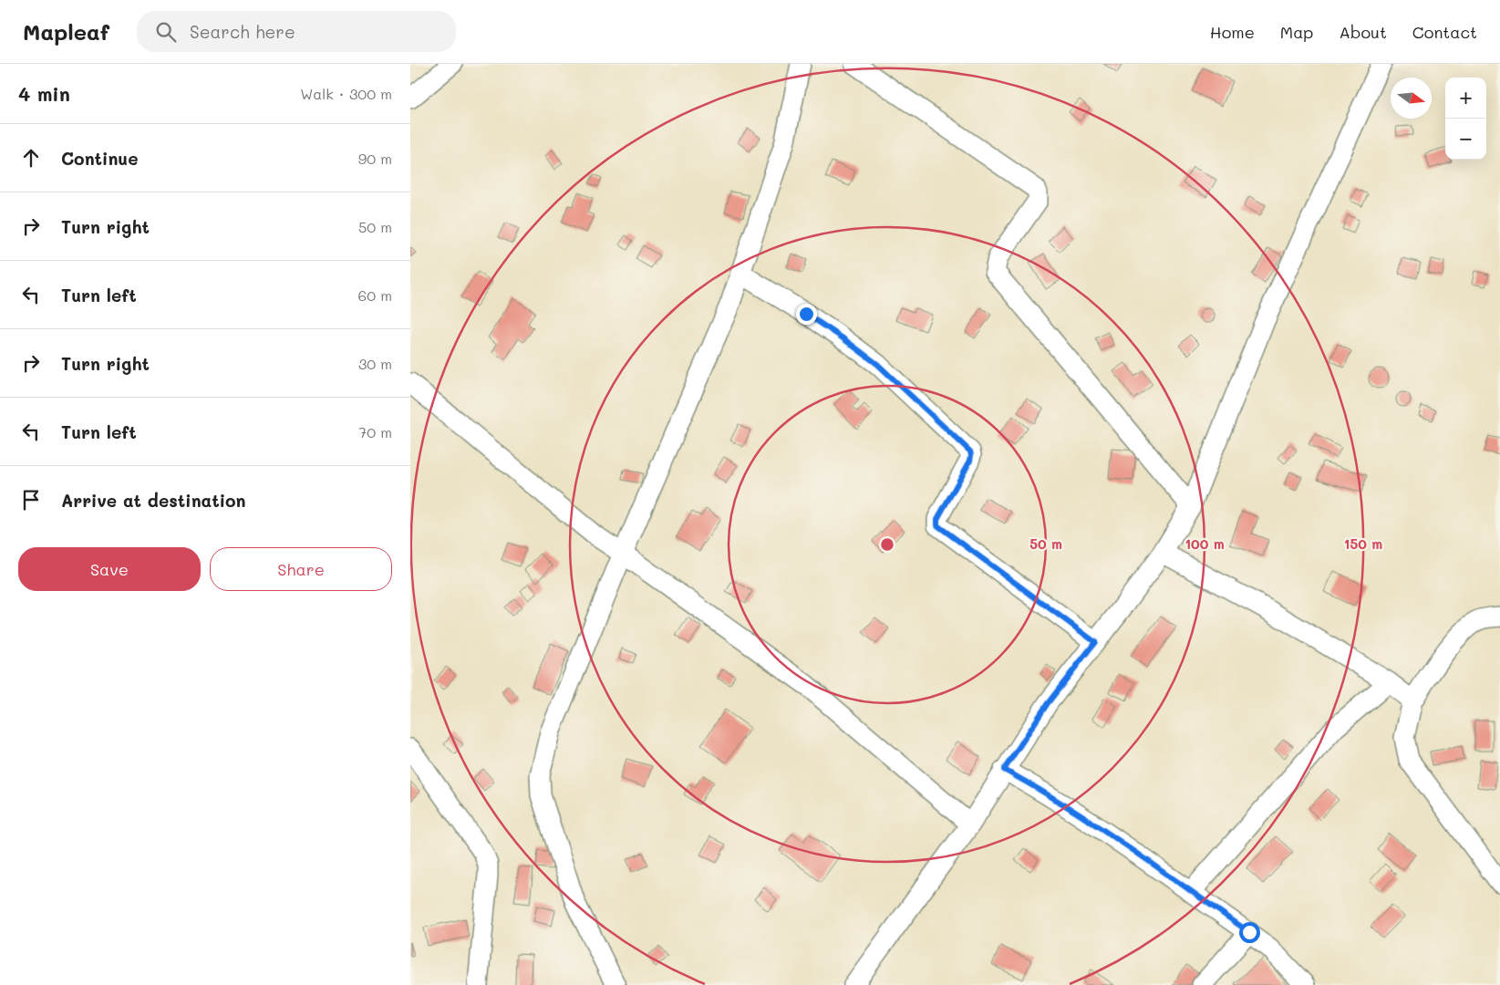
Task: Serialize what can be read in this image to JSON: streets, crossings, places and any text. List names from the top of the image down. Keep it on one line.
{"north":"right","page":{"header":"Mapleaf","search":"Search here","nav":["Home","Map","About","Contact"],"heading":["4 min","Walk · 300 m"],"map_buttons":["+","−"],"list":[["Continue","90 m"],["Turn right","50 m"],["Turn left","60 m"],["Turn right","30 m"],["Turn left","70 m"],"Arrive at destination"],"buttons":["Save","Share"]},"rings":["50 m","100 m","150 m"]}
